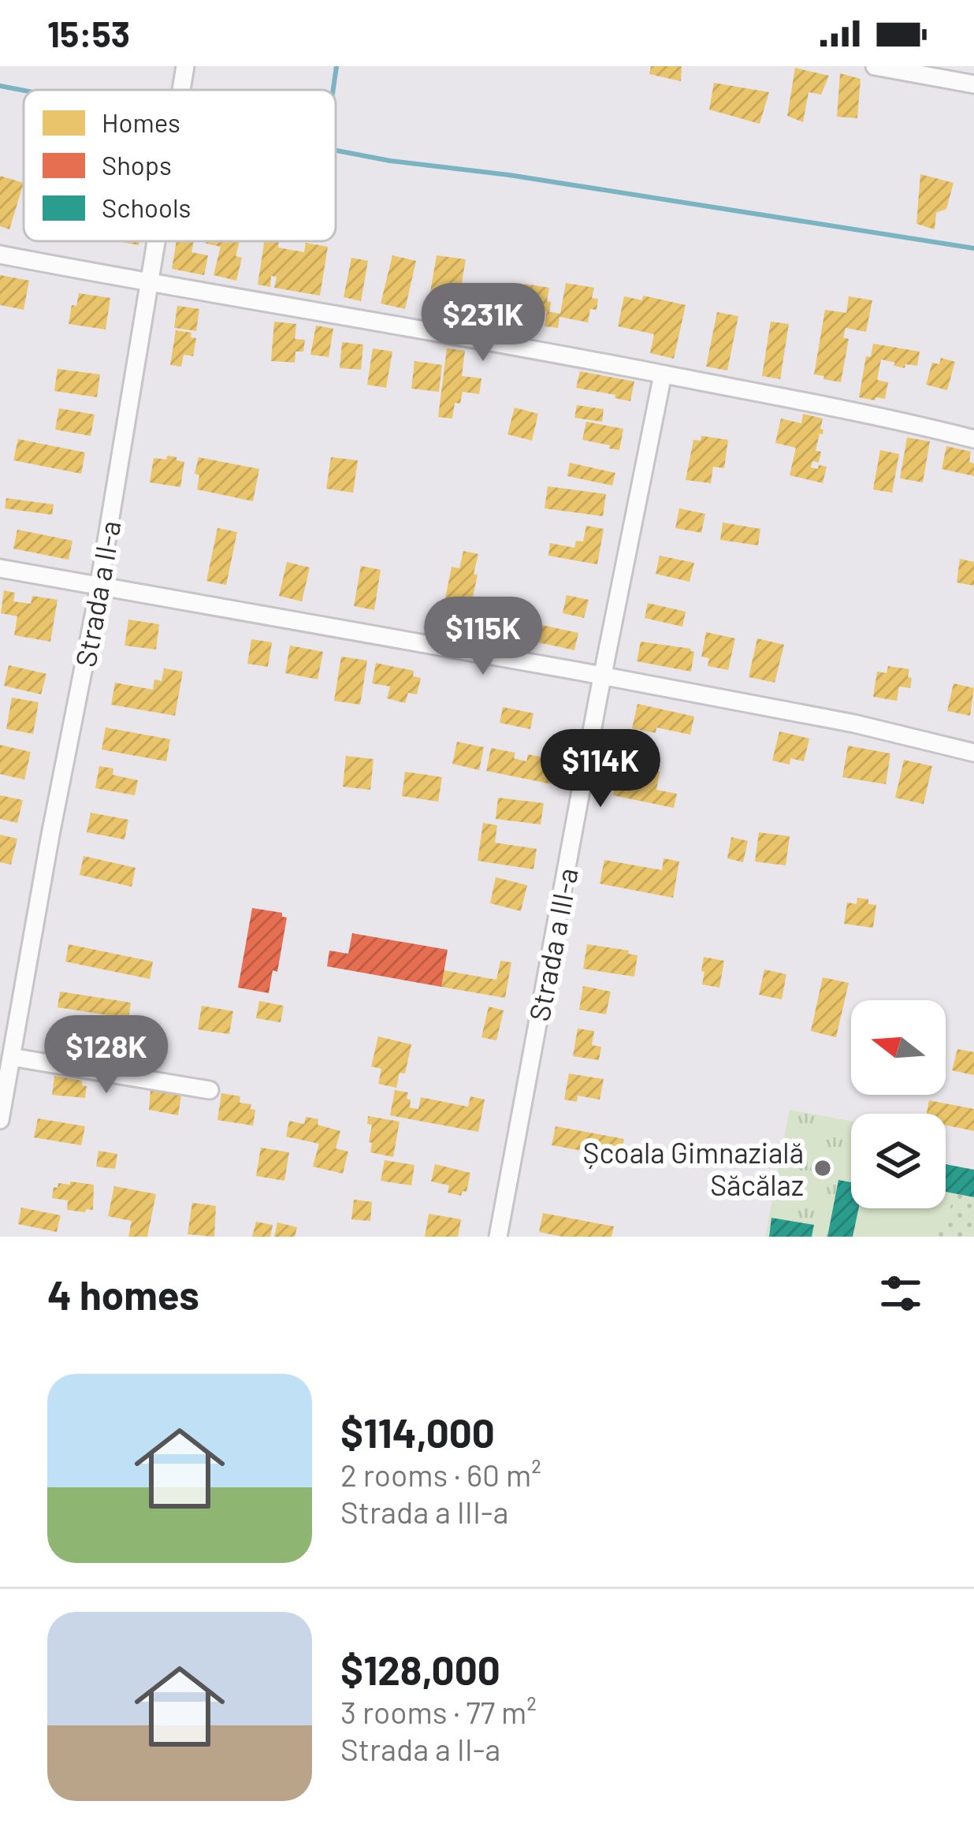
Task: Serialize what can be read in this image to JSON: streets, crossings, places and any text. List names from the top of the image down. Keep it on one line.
{"streets":{"street":["Strada a II-a","Strada a III-a"]},"places":["Școala Gimnazială Săcălaz"],"legend":["Homes","Shops","Schools"],"north":"left","page":{"status":"15:53","price":["$231K","$115K","$114K","$128K"],"heading":"4 homes","list":[{"name":"$114,000","note":"2 rooms · 60 m² · Strada a III-a"},{"name":"$128,000","note":"3 rooms · 77 m² · Strada a II-a"}]}}
